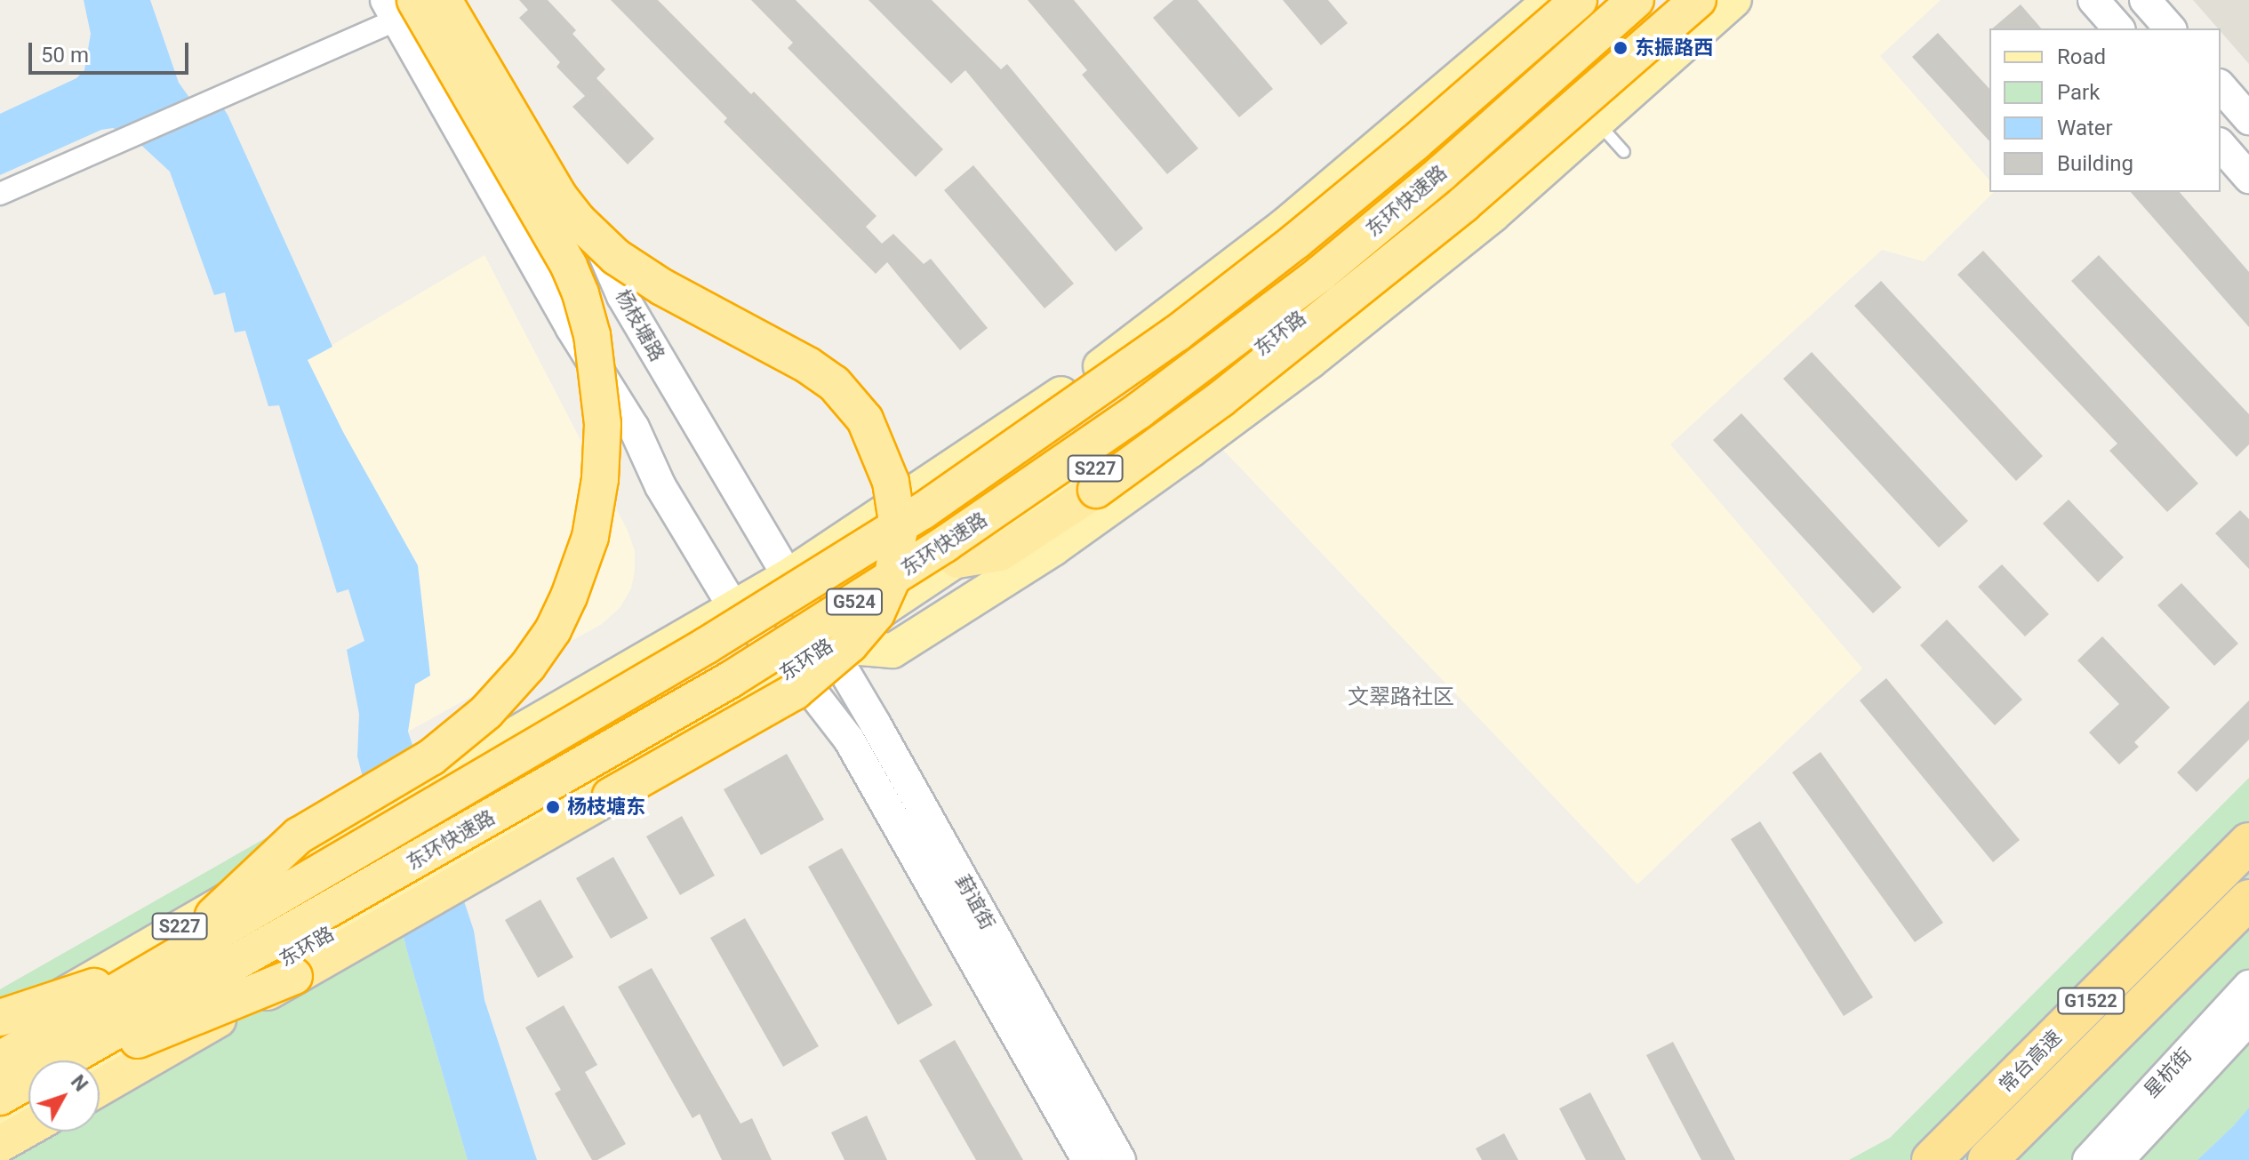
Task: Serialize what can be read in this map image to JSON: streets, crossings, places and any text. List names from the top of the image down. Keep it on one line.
{"streets":{"highway":["东环快速路","G524","G1522","常台高速"],"main road":["杨枝塘路","东环路","S227","葑谊街","星杭街"]},"crossings":[["杨枝塘路","东环路"],["杨枝塘路","S227"],["杨枝塘路","葑谊街"],["东环路","葑谊街"]],"districts":["文翠路社区"],"places":["东振路西","杨枝塘东"],"legend":["Road","Park","Water","Building"],"scale_bar":"50 m","north":"top right"}
